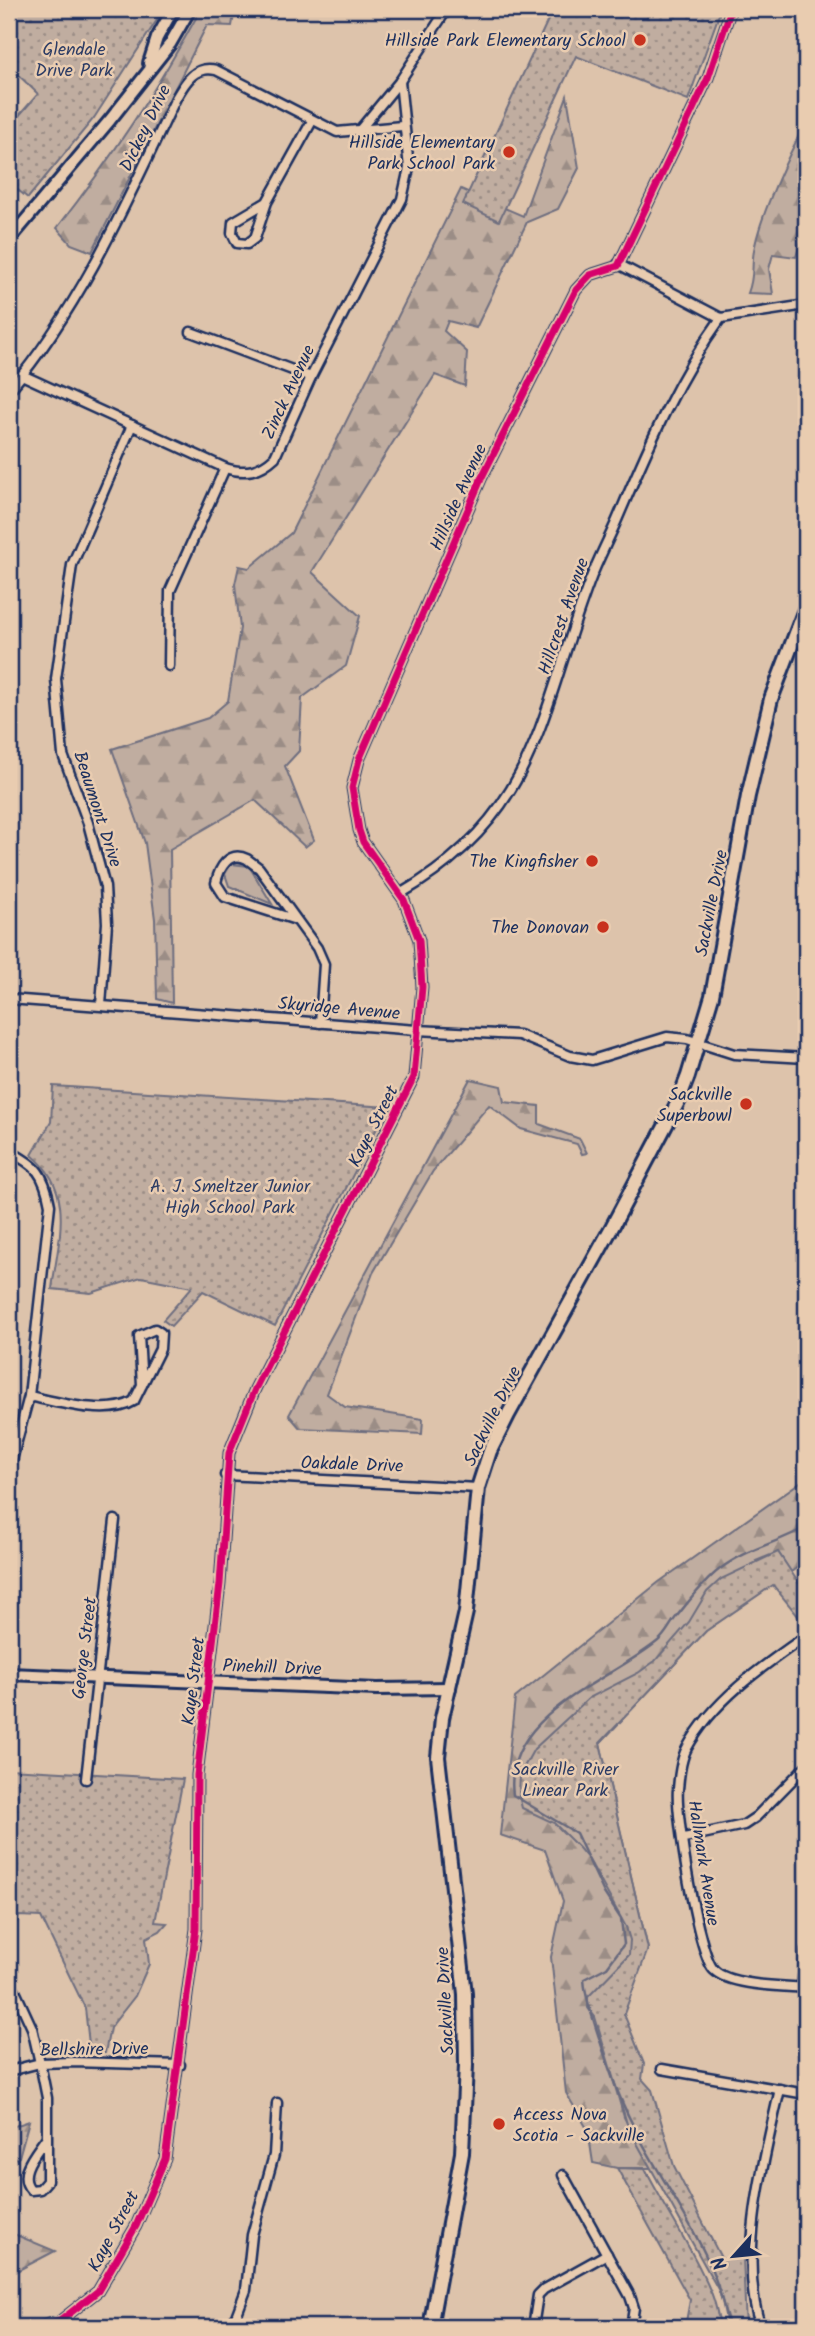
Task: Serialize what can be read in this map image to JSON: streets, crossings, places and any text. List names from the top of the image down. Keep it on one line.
{"streets":{"main road":["Sackville Drive"],"street":["Dickey Drive","Zinck Avenue","Hillside Avenue","Hillcrest Avenue","Beaumont Drive","Skyridge Avenue","Kaye Street","Oakdale Drive","George Street","Pinehill Drive","Hallmark Avenue","Bellshire Drive"]},"crossings":[["Dickey Drive","Zinck Avenue"],["Zinck Avenue","Beaumont Drive"],["Hillside Avenue","Hillcrest Avenue"],["Hillside Avenue","Skyridge Avenue"],["Hillside Avenue","Kaye Street"],["Beaumont Drive","Skyridge Avenue"],["Sackville Drive","Skyridge Avenue"],["Sackville Drive","Oakdale Drive"],["Sackville Drive","Pinehill Drive"],["Skyridge Avenue","Kaye Street"],["Kaye Street","Oakdale Drive"],["Kaye Street","Pinehill Drive"],["Kaye Street","Bellshire Drive"],["George Street","Pinehill Drive"]],"parks":["Glendale Drive Park","A. J. Smeltzer Junior High School Park","Sackville River Linear Park"],"places":["Hillside Park Elementary School","Hillside Elementary Park School Park","The Kingfisher","The Donovan","Sackville Superbowl","Access Nova Scotia - Sackville"],"north":"bottom left"}
